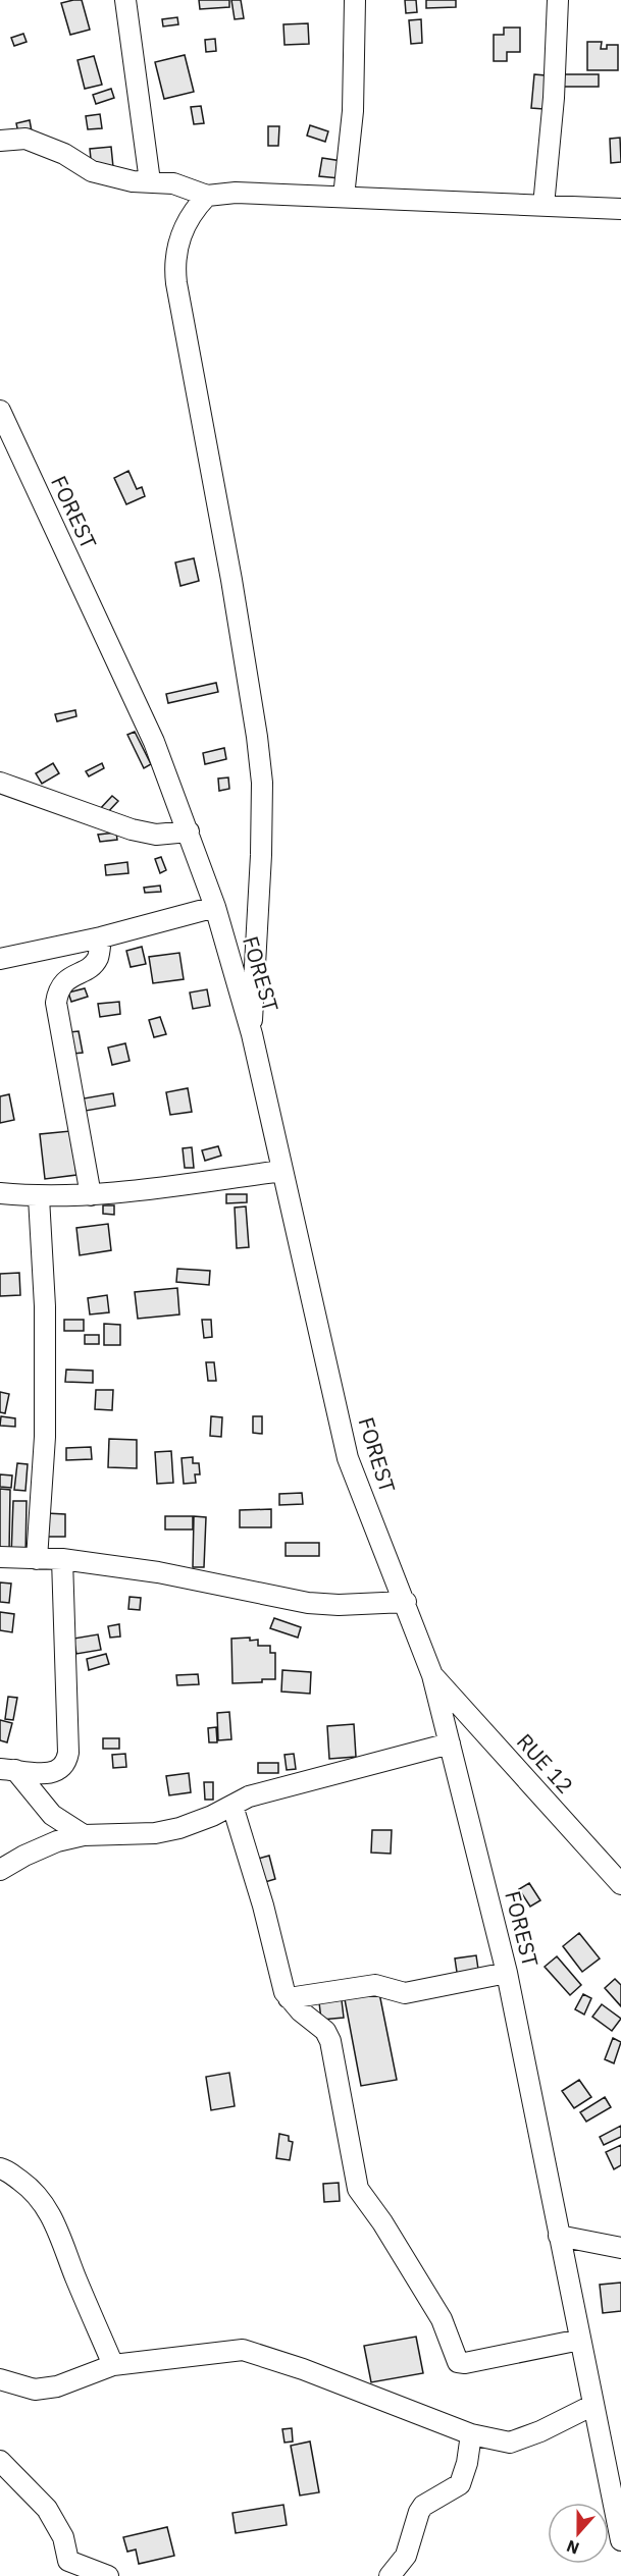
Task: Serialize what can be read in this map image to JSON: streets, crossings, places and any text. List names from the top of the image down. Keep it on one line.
{"streets":{"street":["FOREST","RUE 12"]},"crossings":[["FOREST","RUE 12"]],"north":"bottom"}
